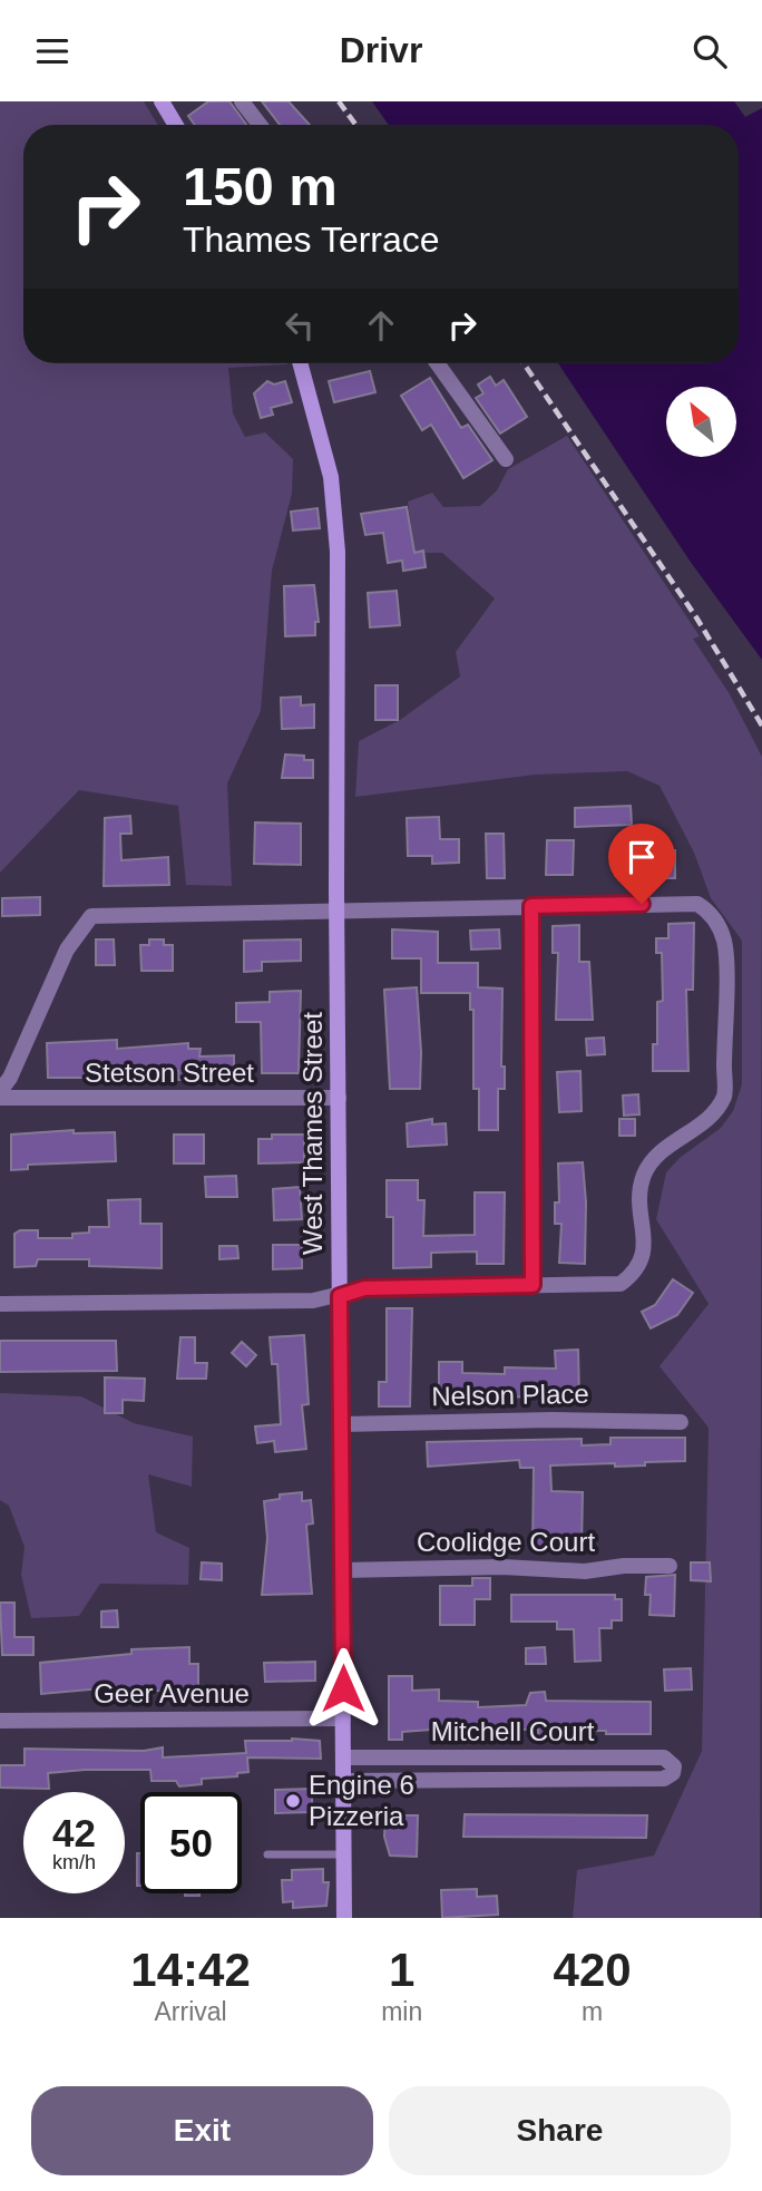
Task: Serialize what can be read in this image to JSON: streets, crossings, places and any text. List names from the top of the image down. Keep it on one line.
{"streets":{"main road":["West Thames Street"],"street":["Stetson Street","Nelson Place","Coolidge Court","Geer Avenue","Mitchell Court"]},"crossings":[["Stetson Street","West Thames Street"],["West Thames Street","Nelson Place"],["West Thames Street","Coolidge Court"],["West Thames Street","Geer Avenue"],["West Thames Street","Mitchell Court"]],"places":["Engine 6 Pizzeria"],"north":"top left","page":{"header":"Drivr","turn":["150 m","Thames Terrace"],"speed":"42 km/h","limit":"50","eta":["14:42","Arrival","1","min","420","m"],"buttons":["Exit","Share"]}}
